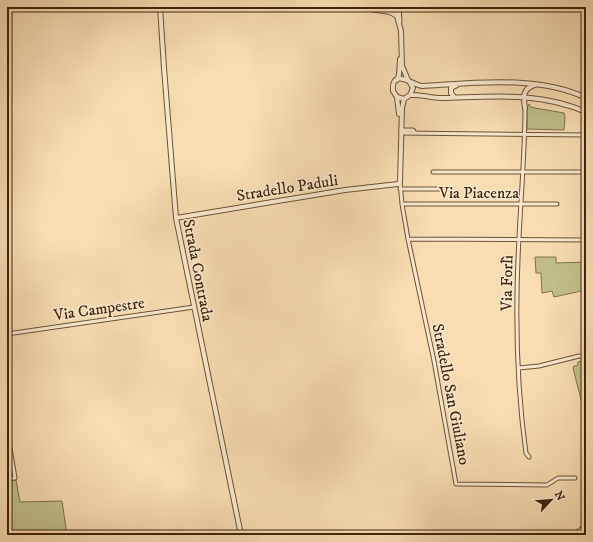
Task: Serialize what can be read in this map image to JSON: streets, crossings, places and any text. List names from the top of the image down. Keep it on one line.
{"streets":{"street":["Stradello Paduli","Via Piacenza","Strada Contrada","Via Forlì","Via Campestre","Stradello San Giuliano"]},"crossings":[["Stradello Paduli","Strada Contrada"],["Stradello Paduli","Stradello San Giuliano"],["Via Piacenza","Via Forlì"],["Via Piacenza","Stradello San Giuliano"],["Strada Contrada","Via Campestre"]],"north":"top right"}
